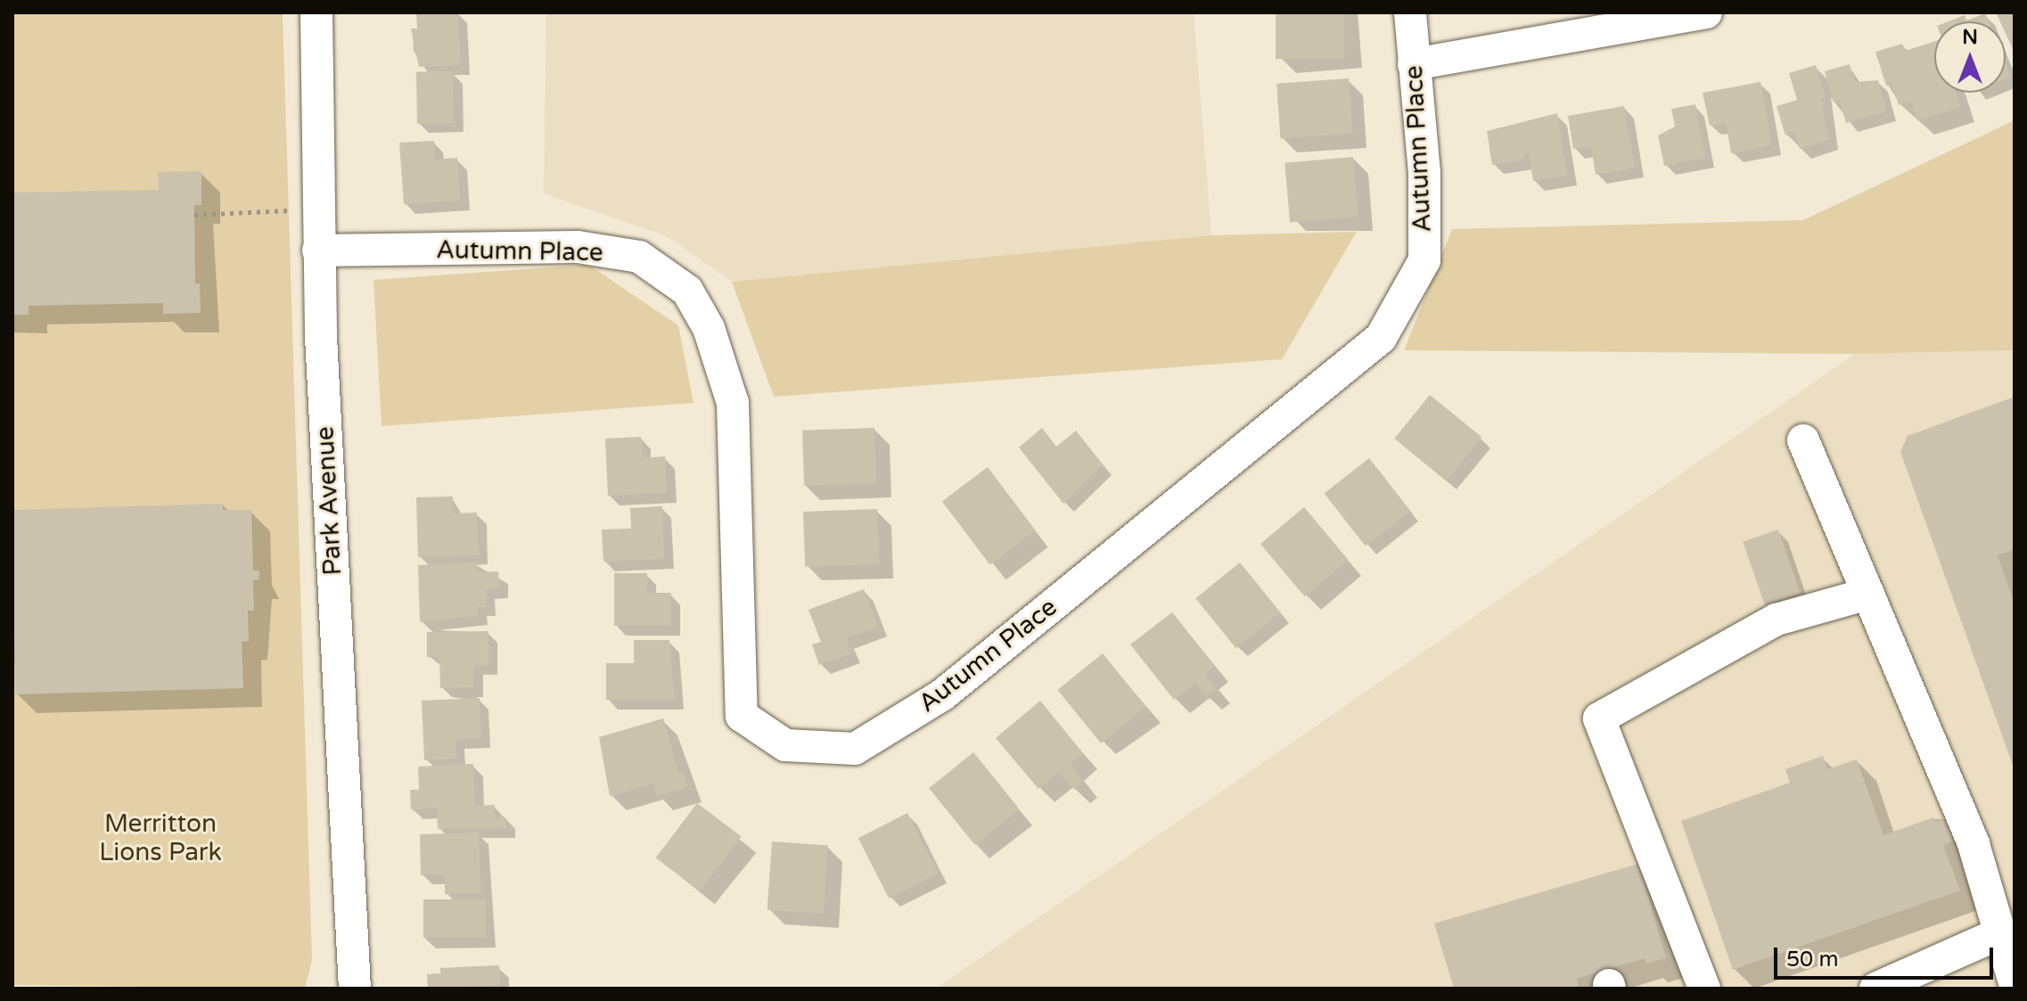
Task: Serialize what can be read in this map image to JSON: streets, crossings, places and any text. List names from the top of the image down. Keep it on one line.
{"streets":{"street":["Autumn Place","Park Avenue"]},"crossings":[["Autumn Place","Park Avenue"]],"parks":["Merritton Lions Park"],"scale_bar":"50 m","north":"top"}
